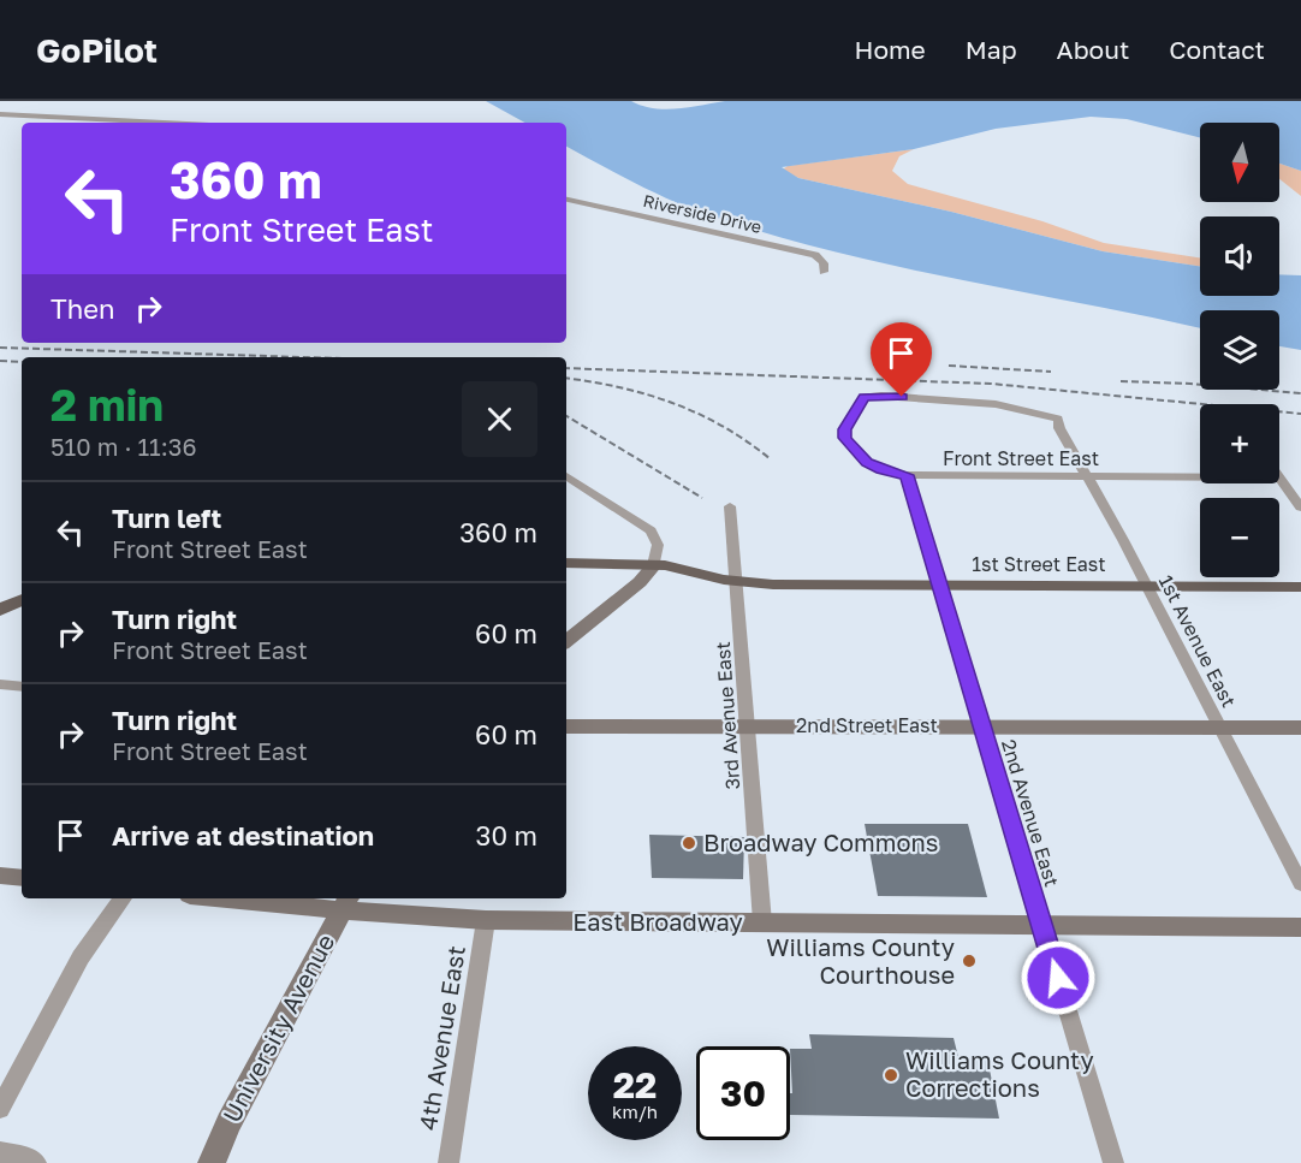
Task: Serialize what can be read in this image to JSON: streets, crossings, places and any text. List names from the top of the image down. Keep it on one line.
{"streets":{"main road":["1st Street East"],"street":["Riverside Drive","Front Street East","1st Avenue East","3rd Avenue East","2nd Street East","2nd Avenue East","East Broadway","University Avenue","4th Avenue East"]},"crossings":[["Front Street East","1st Avenue East"],["Front Street East","2nd Avenue East"],["1st Street East","1st Avenue East"],["1st Street East","3rd Avenue East"],["1st Street East","2nd Avenue East"],["1st Avenue East","2nd Street East"],["3rd Avenue East","2nd Street East"],["3rd Avenue East","East Broadway"],["2nd Street East","2nd Avenue East"],["2nd Avenue East","East Broadway"],["East Broadway","University Avenue"],["East Broadway","4th Avenue East"]],"places":["Broadway Commons","Williams County Courthouse","Williams County Corrections"],"north":"bottom","page":{"header":"GoPilot","nav":["Home","Map","About","Contact"],"map_buttons":["+","−"],"turn":["360 m","Front Street East"],"then":"Then","heading":["2 min","510 m · 11:36"],"list":[{"name":"Turn left","note":"Front Street East","value":"360 m"},{"name":"Turn right","note":"Front Street East","value":"60 m"},{"name":"Turn right","note":"Front Street East","value":"60 m"},{"name":"Arrive at destination","value":"30 m"}],"speed":"22 km/h","limit":"30"}}
